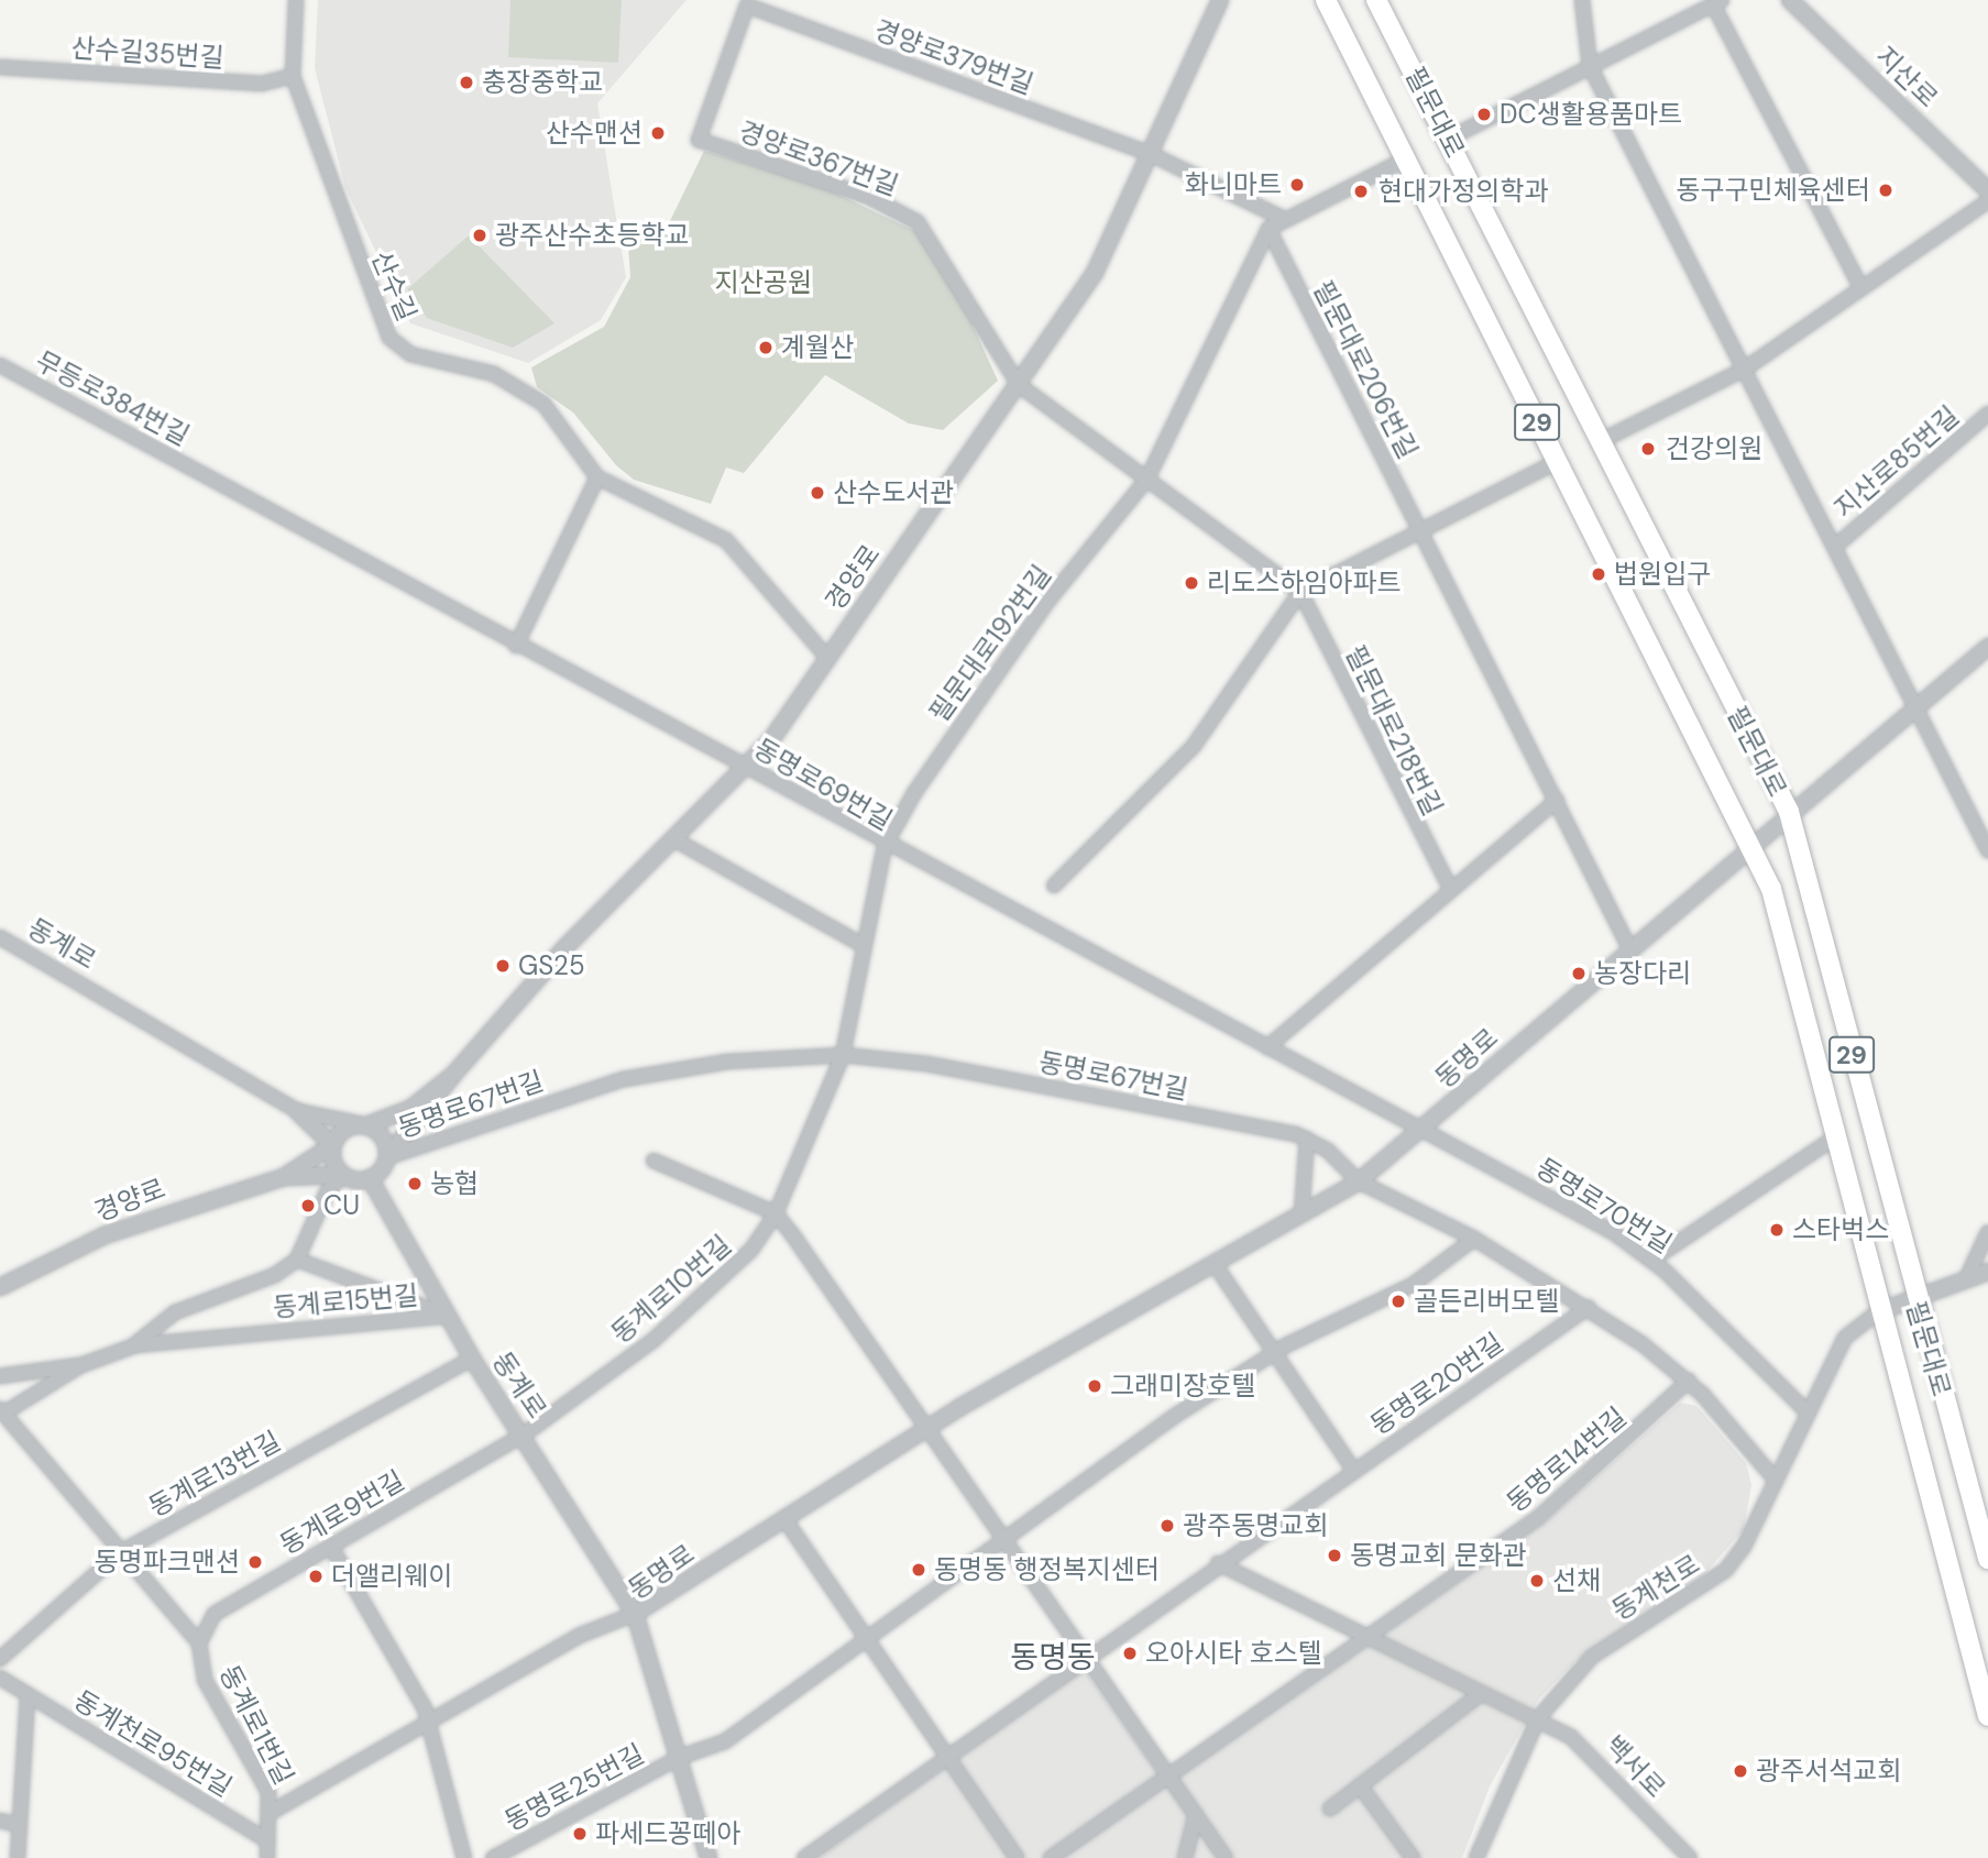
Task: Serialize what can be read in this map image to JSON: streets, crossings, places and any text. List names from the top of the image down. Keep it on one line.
{"streets":{"main road":["필문대로","29"],"street":["산수길35번길","경양로379번길","지산로","경양로367번길","산수길","필문대로206번길","무등로384번길","지산로85번길","경양로","필문대로192번길","필문대로218번길","동명로69번길","동계로","동명로","동명로67번길","동명로70번길","동계로10번길","동계로15번길","동명로20번길","동명로14번길","동계로13번길","동계로9번길","동계천로","동계로1번길","동계천로95번길","백서로","동명로25번길"]},"crossings":[["산수길35번길","산수길"],["경양로379번길","경양로367번길"],["경양로379번길","경양로"],["필문대로","필문대로192번길"],["필문대로","동명로"],["필문대로","동계천로"],["경양로367번길","경양로"],["필문대로206번길","필문대로192번길"],["무등로384번길","동명로69번길"],["지산로85번길","동명로"],["경양로","동명로69번길"],["경양로","동계로"],["경양로","동명로67번길"],["필문대로192번길","동명로69번길"],["동명로69번길","동명로"],["동명로69번길","동명로70번길"],["동계로","동명로"],["동계로","동명로67번길"],["동계로","동계로10번길"],["동계로","동계로15번길"],["동계로","동계로13번길"],["동계로","동계로9번길"],["동계로","동계로1번길"],["동명로","동명로67번길"],["동명로","동명로70번길"],["동명로","동명로20번길"],["동명로","동계로1번길"],["동명로","동명로25번길"],["동명로67번길","동계로10번길"],["동명로67번길","동명로25번길"],["동명로70번길","동계천로"],["동계로10번길","동계로9번길"],["동계로15번길","동계로1번길"],["동명로20번길","동명로25번길"],["동계로13번길","동계로1번길"],["동계로9번길","동계로1번길"],["동계천로","백서로"],["동계로1번길","동계천로95번길"]],"districts":["동명동"],"parks":["지산공원"],"places":["충장중학교","DC생활용품마트","산수맨션","화니마트","동구구민체육센터","현대가정의학과","광주산수초등학교","계월산","건강의원","산수도서관","법원입구","리도스하임아파트","GS25","농장다리","농협","CU","스타벅스","골든리버모텔","그래미장호텔","광주동명교회","동명교회 문화관","동명파크맨션","동명동 행정복지센터","더앨리웨이","선채","오아시타 호스텔","광주서석교회","파세드꽁떼아"]}
